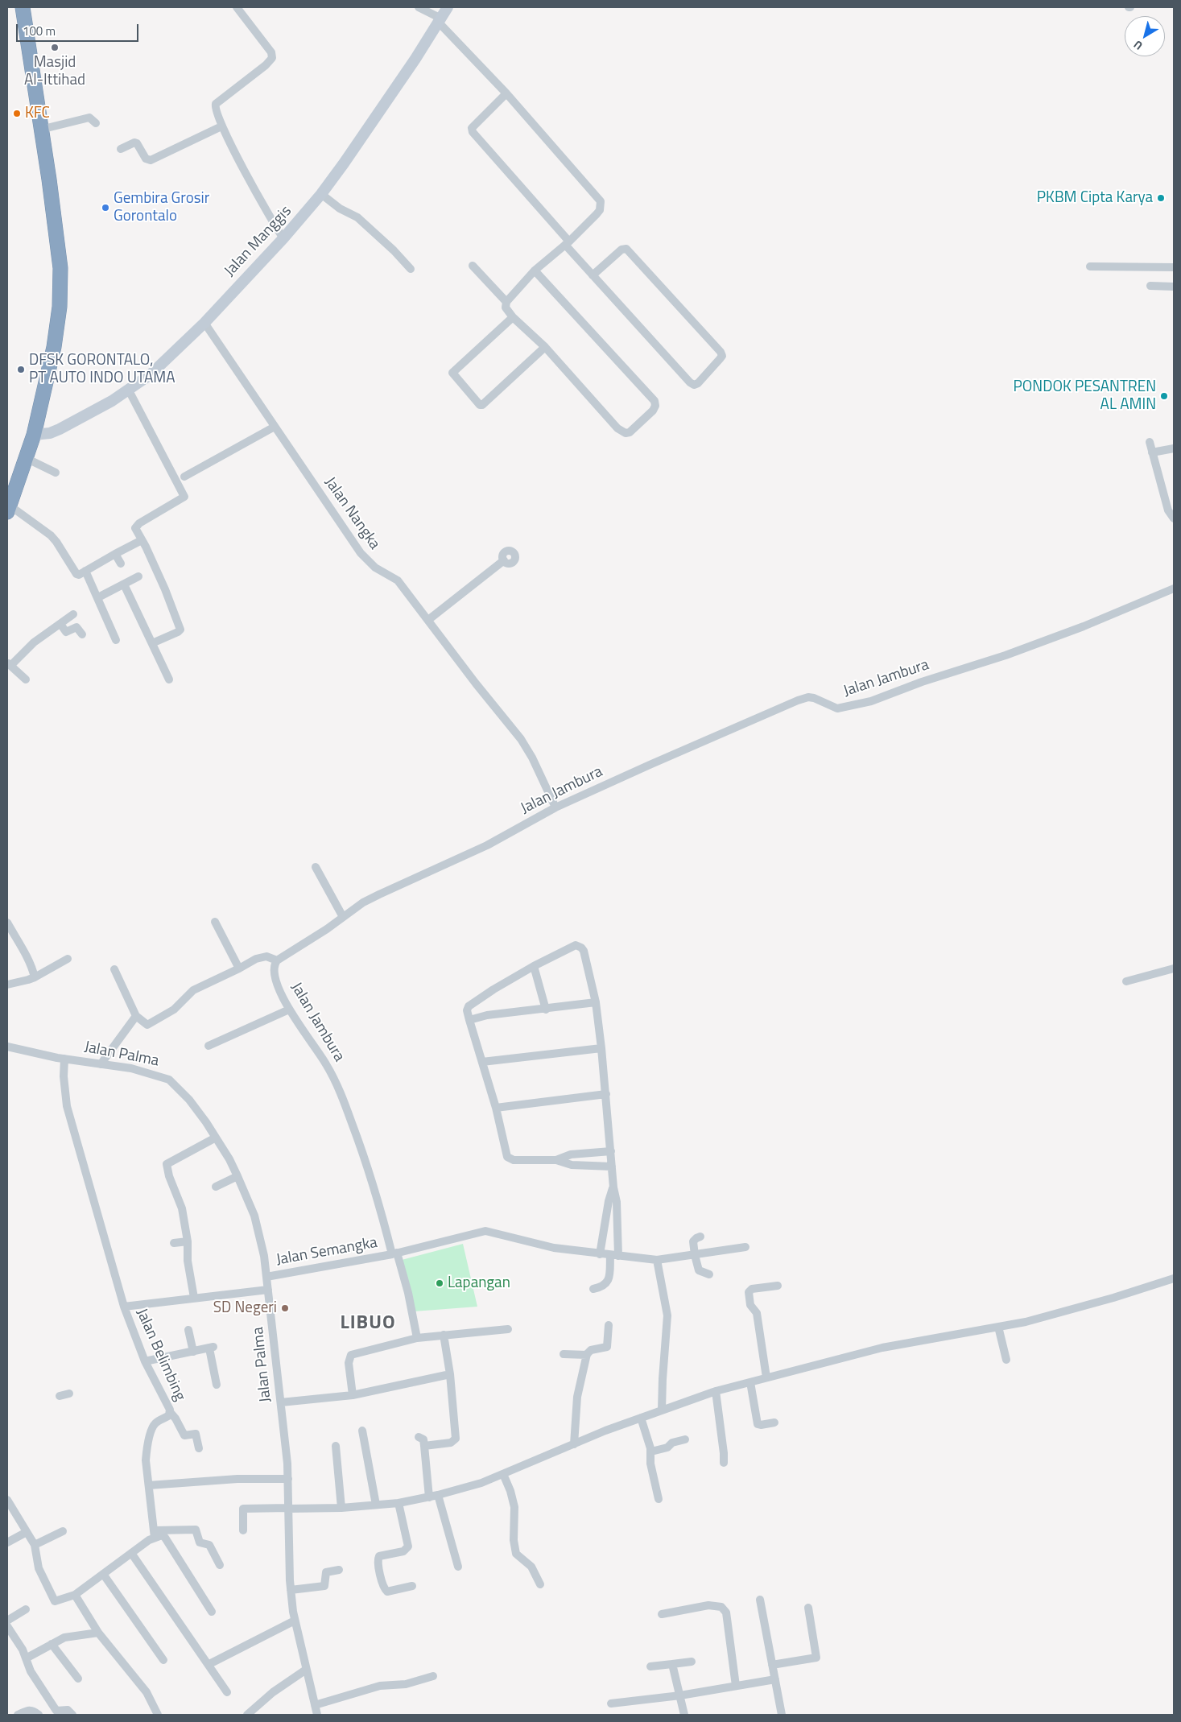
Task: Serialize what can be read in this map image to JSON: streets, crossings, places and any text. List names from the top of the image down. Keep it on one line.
{"streets":{"street":["Jalan Manggis","Jalan Nangka","Jalan Jambura","Jalan Palma","Jalan Semangka","Jalan Belimbing"]},"crossings":[["Jalan Manggis","Jalan Nangka"],["Jalan Nangka","Jalan Jambura"],["Jalan Jambura","Jalan Semangka"],["Jalan Palma","Jalan Semangka"],["Jalan Palma","Jalan Belimbing"]],"districts":["LIBUO"],"places":["Masjid Al-Ittihad","KFC","PKBM Cipta Karya","Gembira Grosir Gorontalo","DFSK GORONTALO, PT AUTO INDO UTAMA","PONDOK PESANTREN AL AMIN","Lapangan","SD Negeri"],"scale_bar":"100 m","north":"bottom left"}
